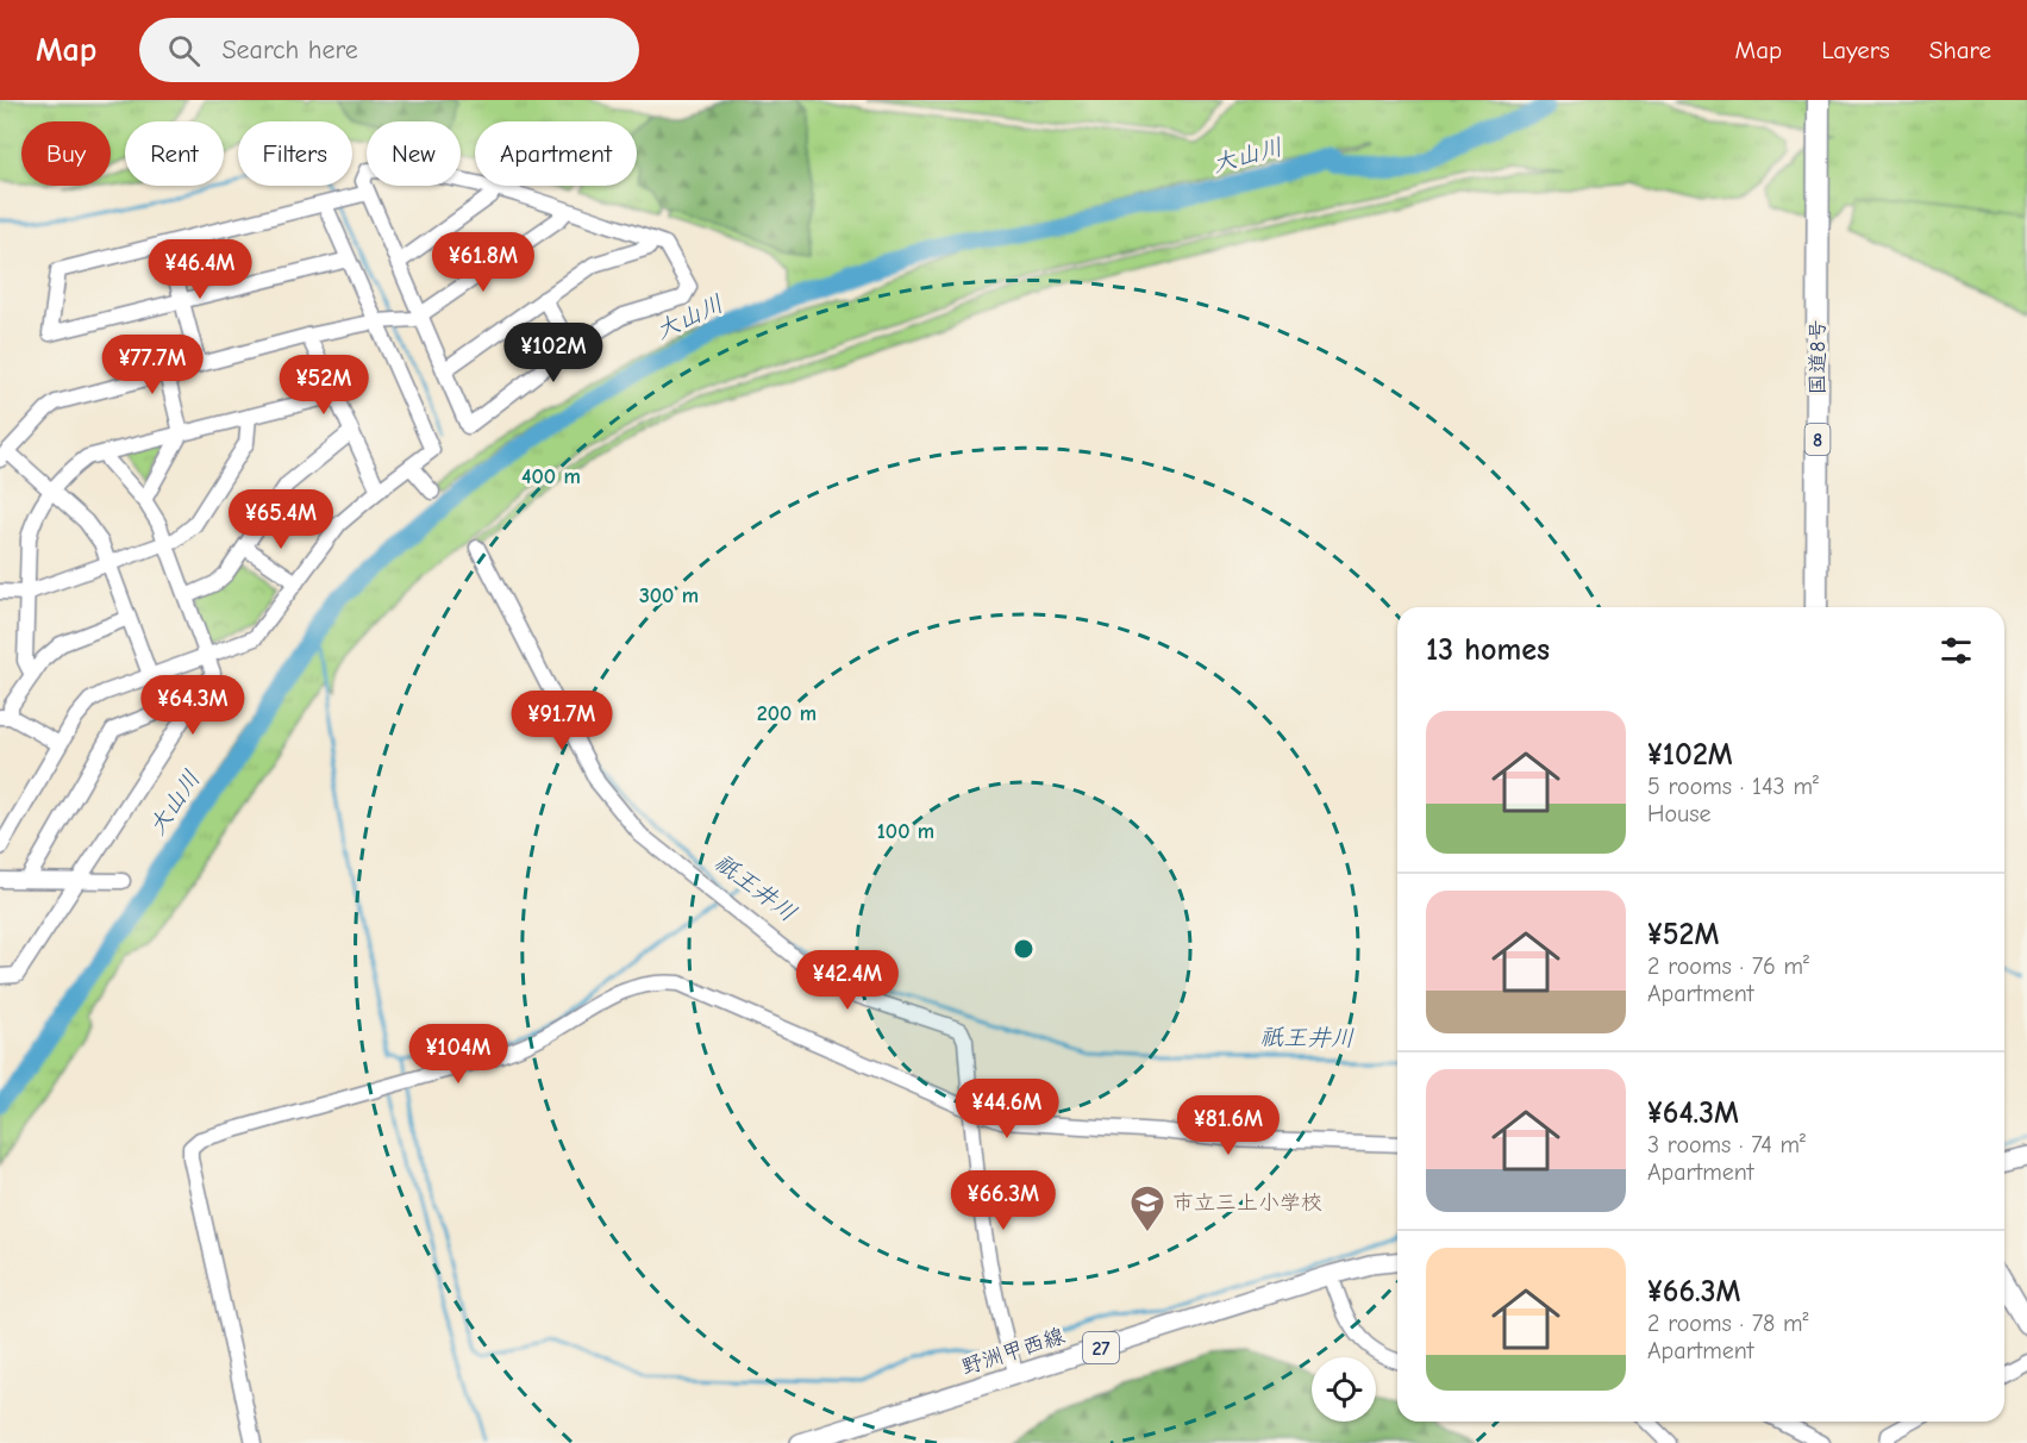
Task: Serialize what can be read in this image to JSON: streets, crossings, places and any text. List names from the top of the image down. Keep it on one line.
{"streets":{"highway":["国道8号","8"],"main road":["27","野洲甲西線"]},"water":["大山川","祇王井川"],"places":{"school or university":["市立三上小学校"]},"page":{"header":"Map","search":"Search here","nav":["Map","Layers","Share"],"chip":["Buy","Rent","Filters","New","Apartment"],"price":["¥61.8M","¥46.4M","¥102M","¥77.7M","¥52M","¥65.4M","¥64.3M","¥91.7M","¥42.4M","¥104M","¥44.6M","¥81.6M","¥66.3M"],"heading":"13 homes","list":[{"name":"¥102M","note":"5 rooms · 143 m² · House"},{"name":"¥52M","note":"2 rooms · 76 m² · Apartment"},{"name":"¥64.3M","note":"3 rooms · 74 m² · Apartment"},{"name":"¥66.3M","note":"2 rooms · 78 m² · Apartment"}]},"rings":["400 m","300 m","200 m","100 m"]}
